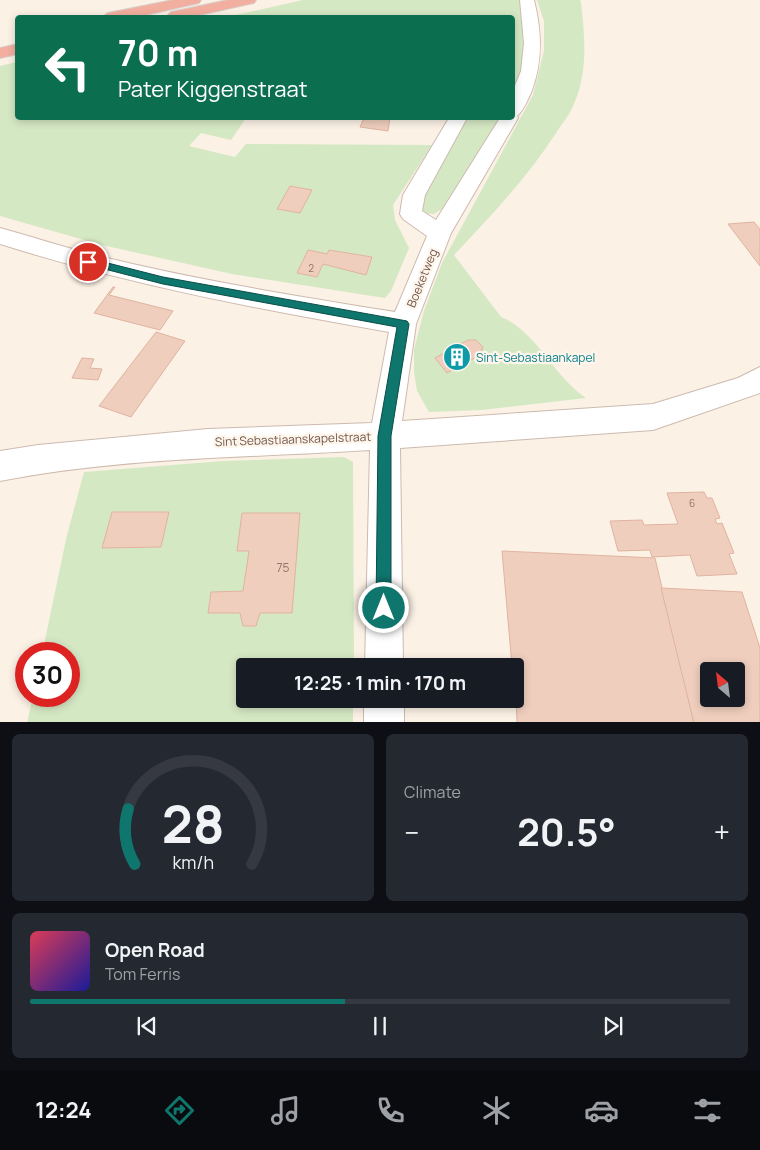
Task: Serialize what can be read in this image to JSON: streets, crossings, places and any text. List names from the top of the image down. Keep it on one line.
{"streets":{"street":["Boeketweg","Sint Sebastiaanskapelstraat"]},"crossings":[["Boeketweg","Sint Sebastiaanskapelstraat"]],"places":{"building":["Sint-Sebastiaankapel"]},"house_numbers":["2","6","75"],"north":"top left","page":{"turn":["70 m","Pater Kiggenstraat"],"limit":"30","trip":"12:25 · 1 min · 170 m","tile":"Climate","heat":["−","20.5°","+"],"song":["Open Road","Tom Ferris"],"tabs":"12:24","gauge":["28","km/h"]}}
